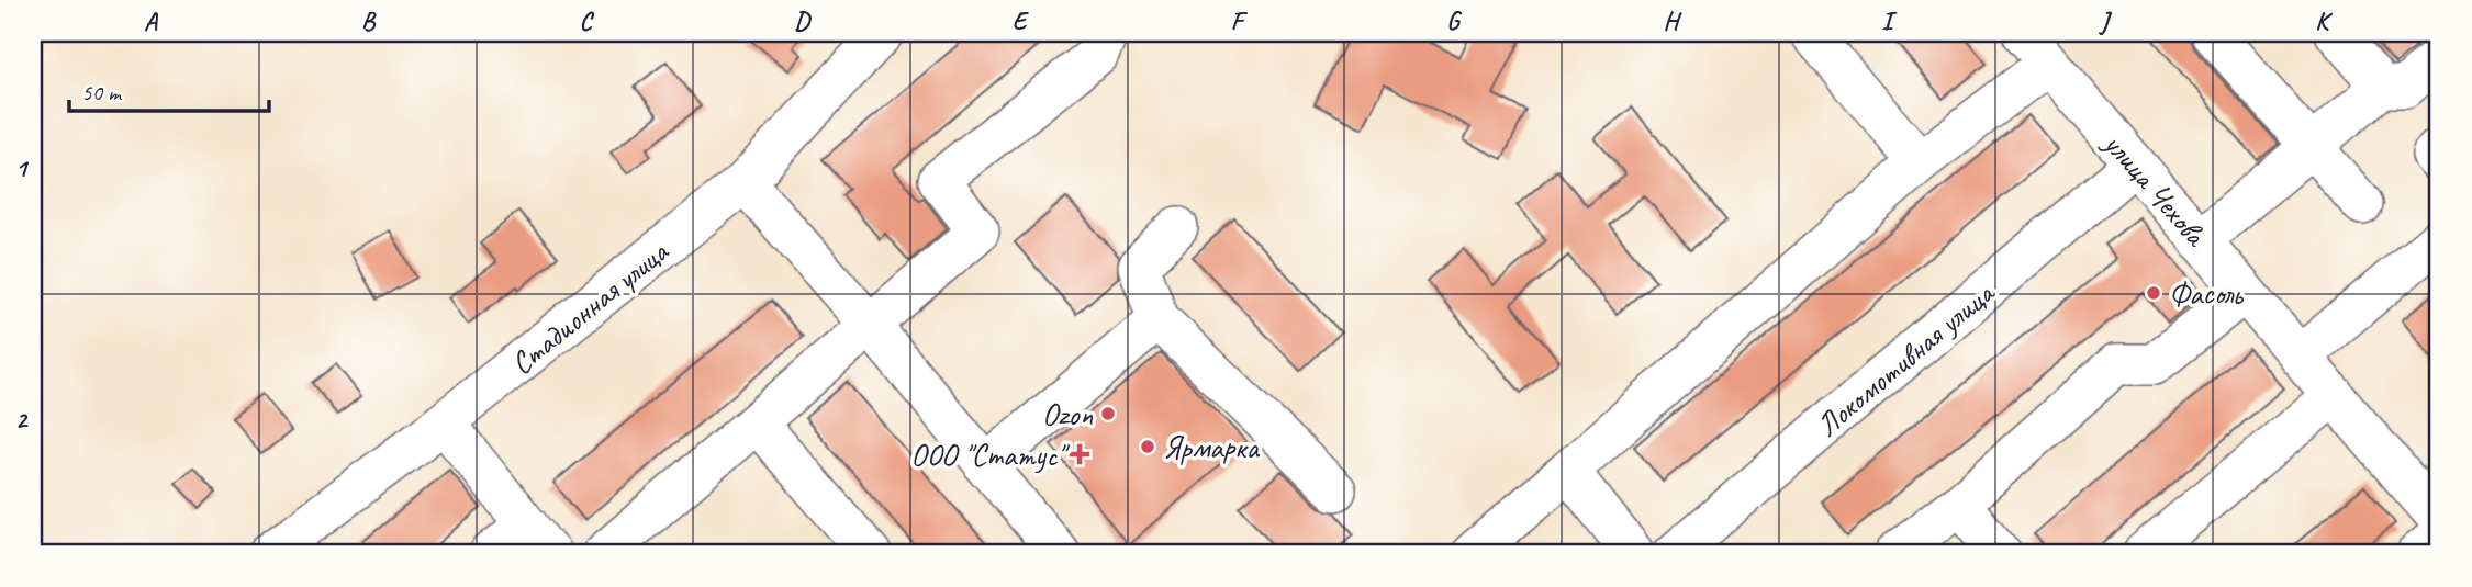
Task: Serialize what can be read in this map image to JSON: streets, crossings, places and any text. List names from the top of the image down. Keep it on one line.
{"streets":{"street":["улица Чехова","Стадионная улица","Локомотивная улица"]},"crossings":[["улица Чехова","Локомотивная улица"]],"places":{"other":["Фасоль","Ozon","Ярмарка"],"health":["ООО \"Статус\""]},"scale_bar":"50 m","grid":{"columns":["A","B","C","D","E","F","G","H","I","J","K"],"rows":["1","2"]}}
